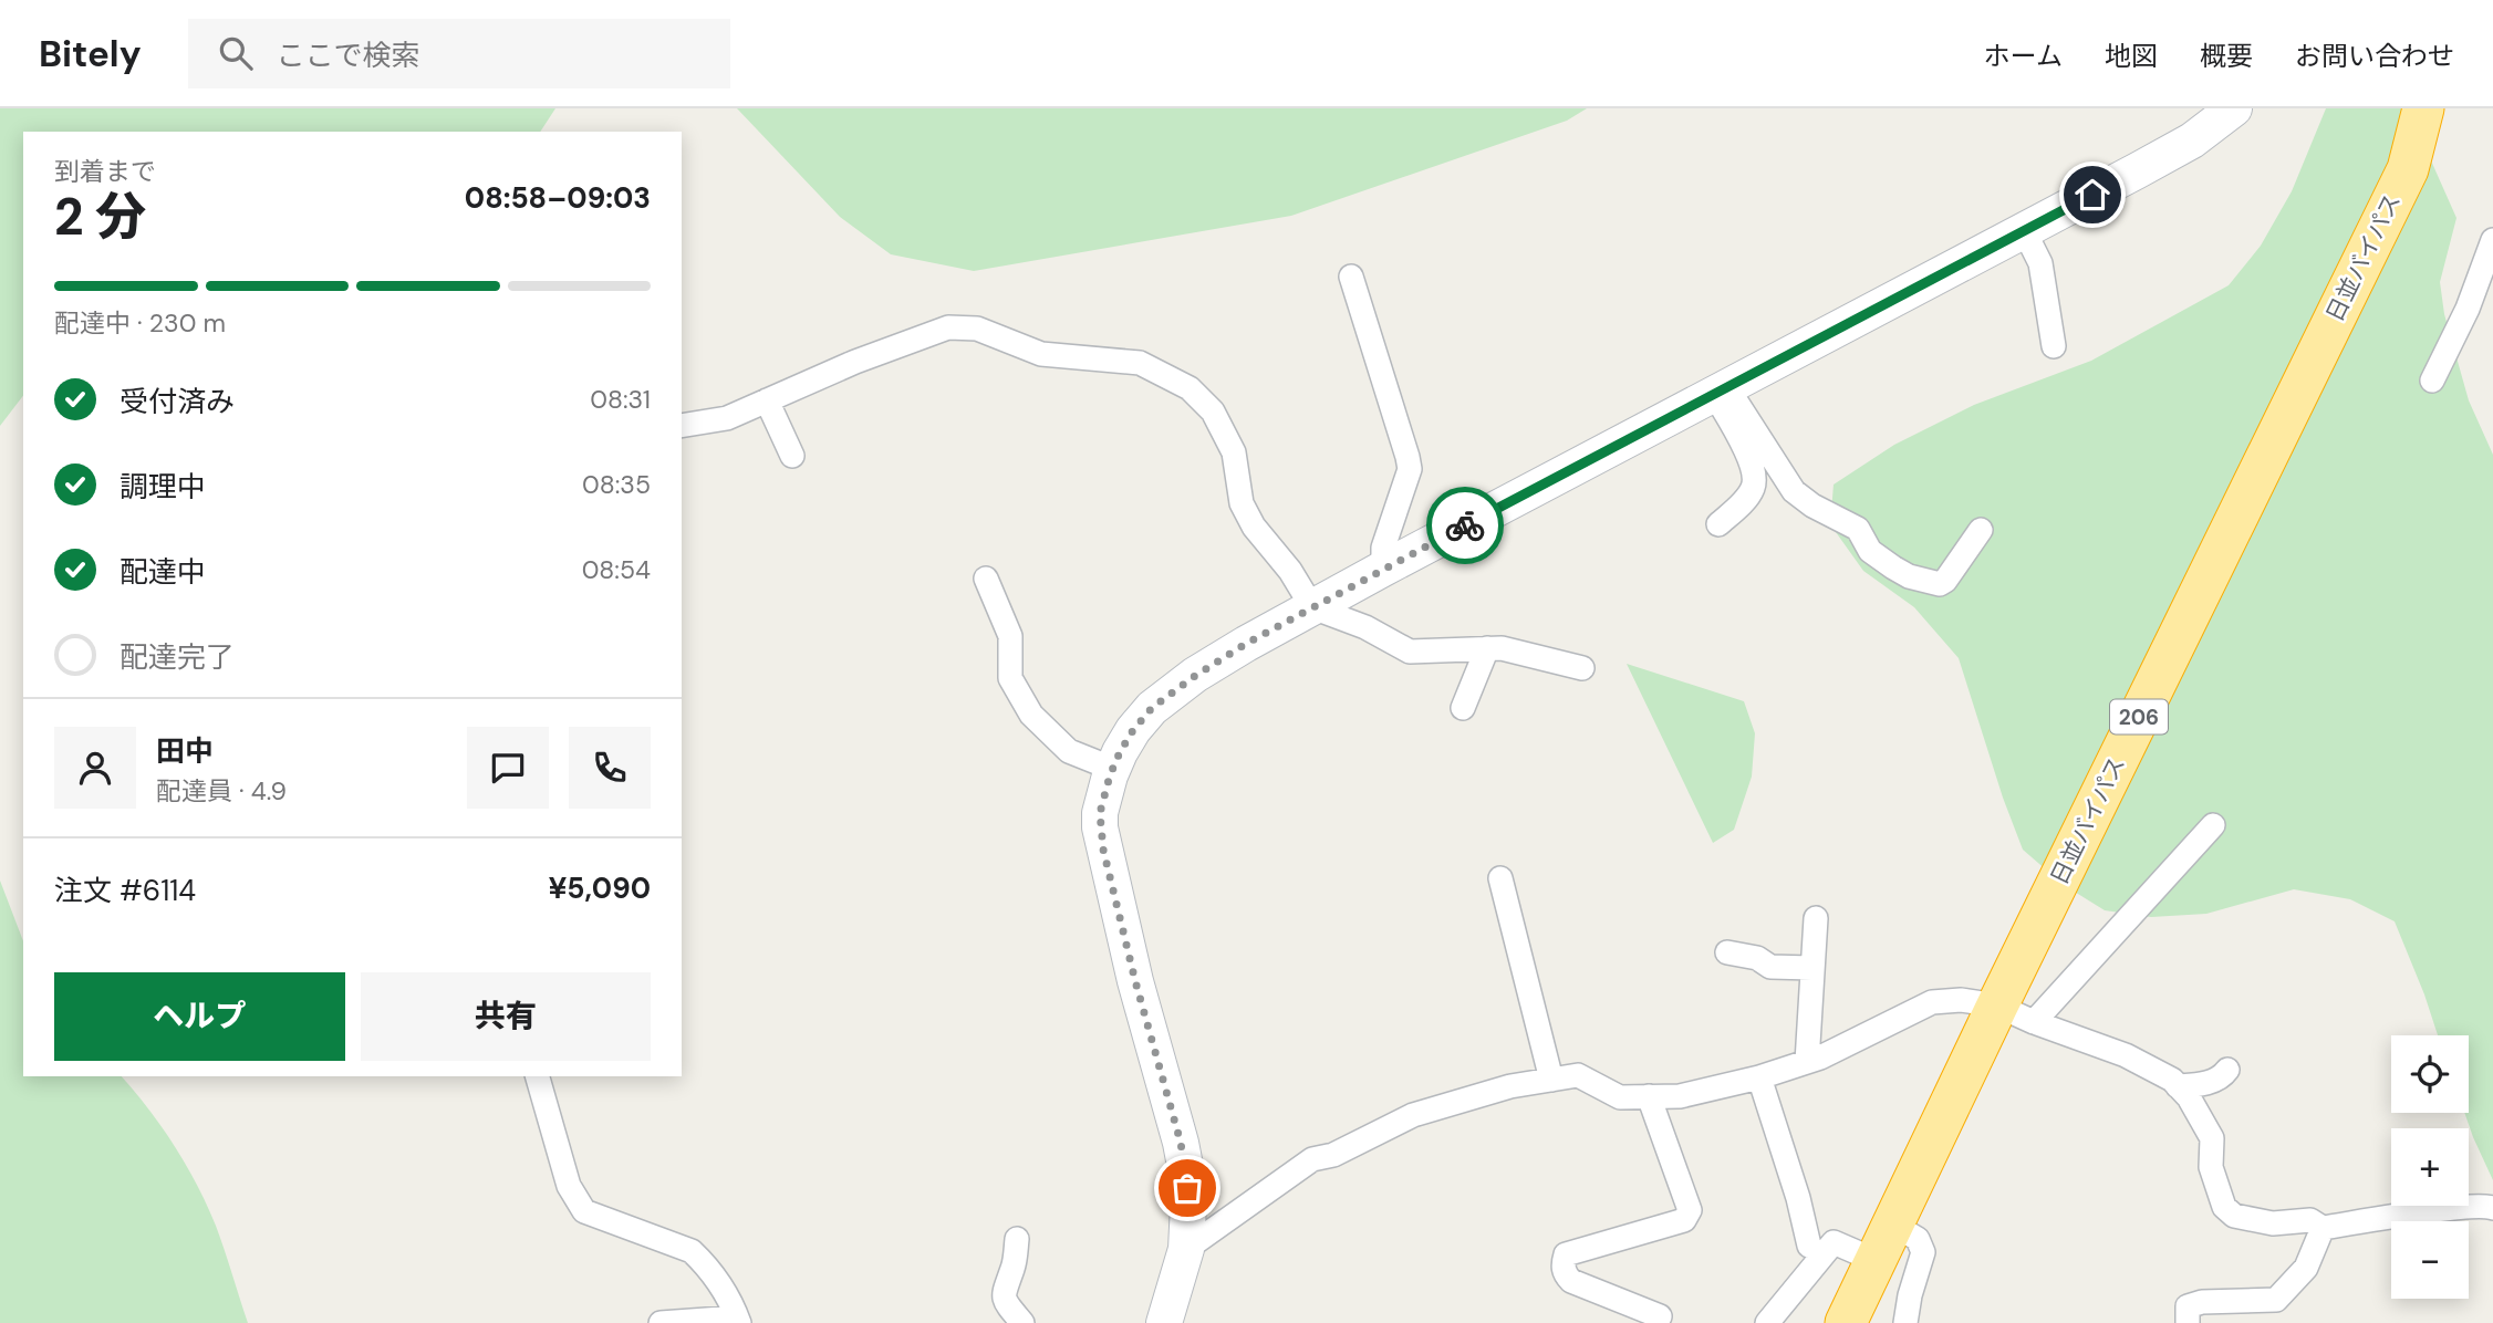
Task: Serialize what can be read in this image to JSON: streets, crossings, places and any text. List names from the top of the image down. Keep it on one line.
{"streets":{"highway":["日並バイパス","206"]},"page":{"header":"Bitely","search":"ここで検索","nav":["ホーム","地図","概要","お問い合わせ"],"heading":["2 分","到着まで","08:58–09:03"],"panel":["田中","配達員 · 4.9","注文 #6114","¥5,090"],"bar":"配達中 · 230 m","list":[["受付済み","08:31"],["調理中","08:35"],["配達中","08:54"],"配達完了"],"buttons":["ヘルプ","共有"],"map_buttons":["+","−"]}}
